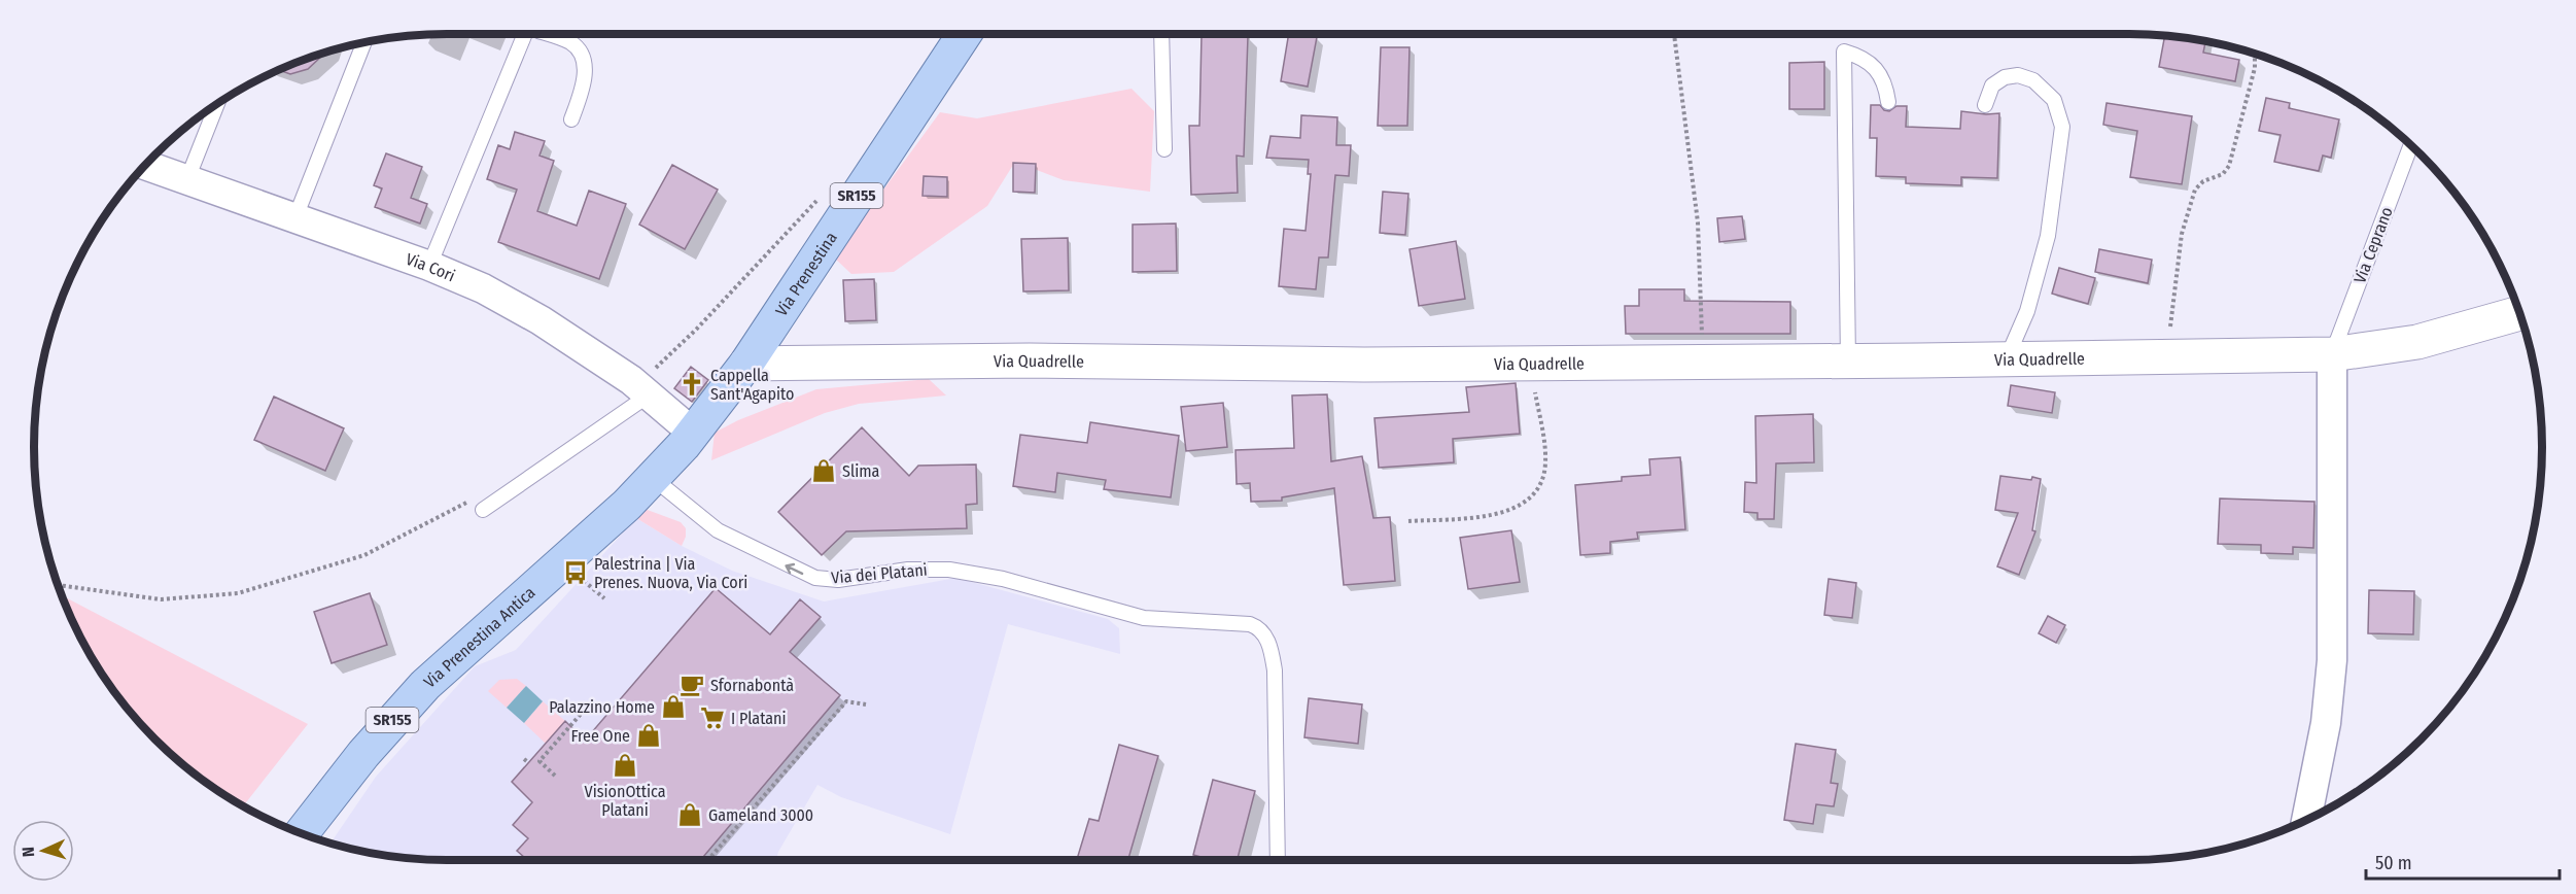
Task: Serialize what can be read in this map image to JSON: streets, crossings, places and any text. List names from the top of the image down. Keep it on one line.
{"streets":{"main road":["SR155","Via Prenestina","Via Prenestina Antica"],"street":["Via Cori","Via Quadrelle"],"lane":["Via Ceprano","Via dei Platani"]},"crossings":[["SR155","Via Cori"],["SR155","Via Prenestina"],["SR155","Via Quadrelle"],["SR155","Via dei Platani"],["SR155","Via Prenestina Antica"],["Via Ceprano","Via Quadrelle"],["Via Prenestina","Via Quadrelle"],["Via dei Platani","Via Prenestina Antica"]],"one_way":["Via dei Platani"],"places":{"church":["Cappella Sant'Agapito"],"shop":["Slima","Palazzino Home","Free One","VisionOttica Platani","Gameland 3000"],"bus stop":["Palestrina | Via Prenes. Nuova, Via Cori"],"cafe":["Sfornabontà"],"supermarket":["I Platani"]},"scale_bar":"50 m","north":"left"}
